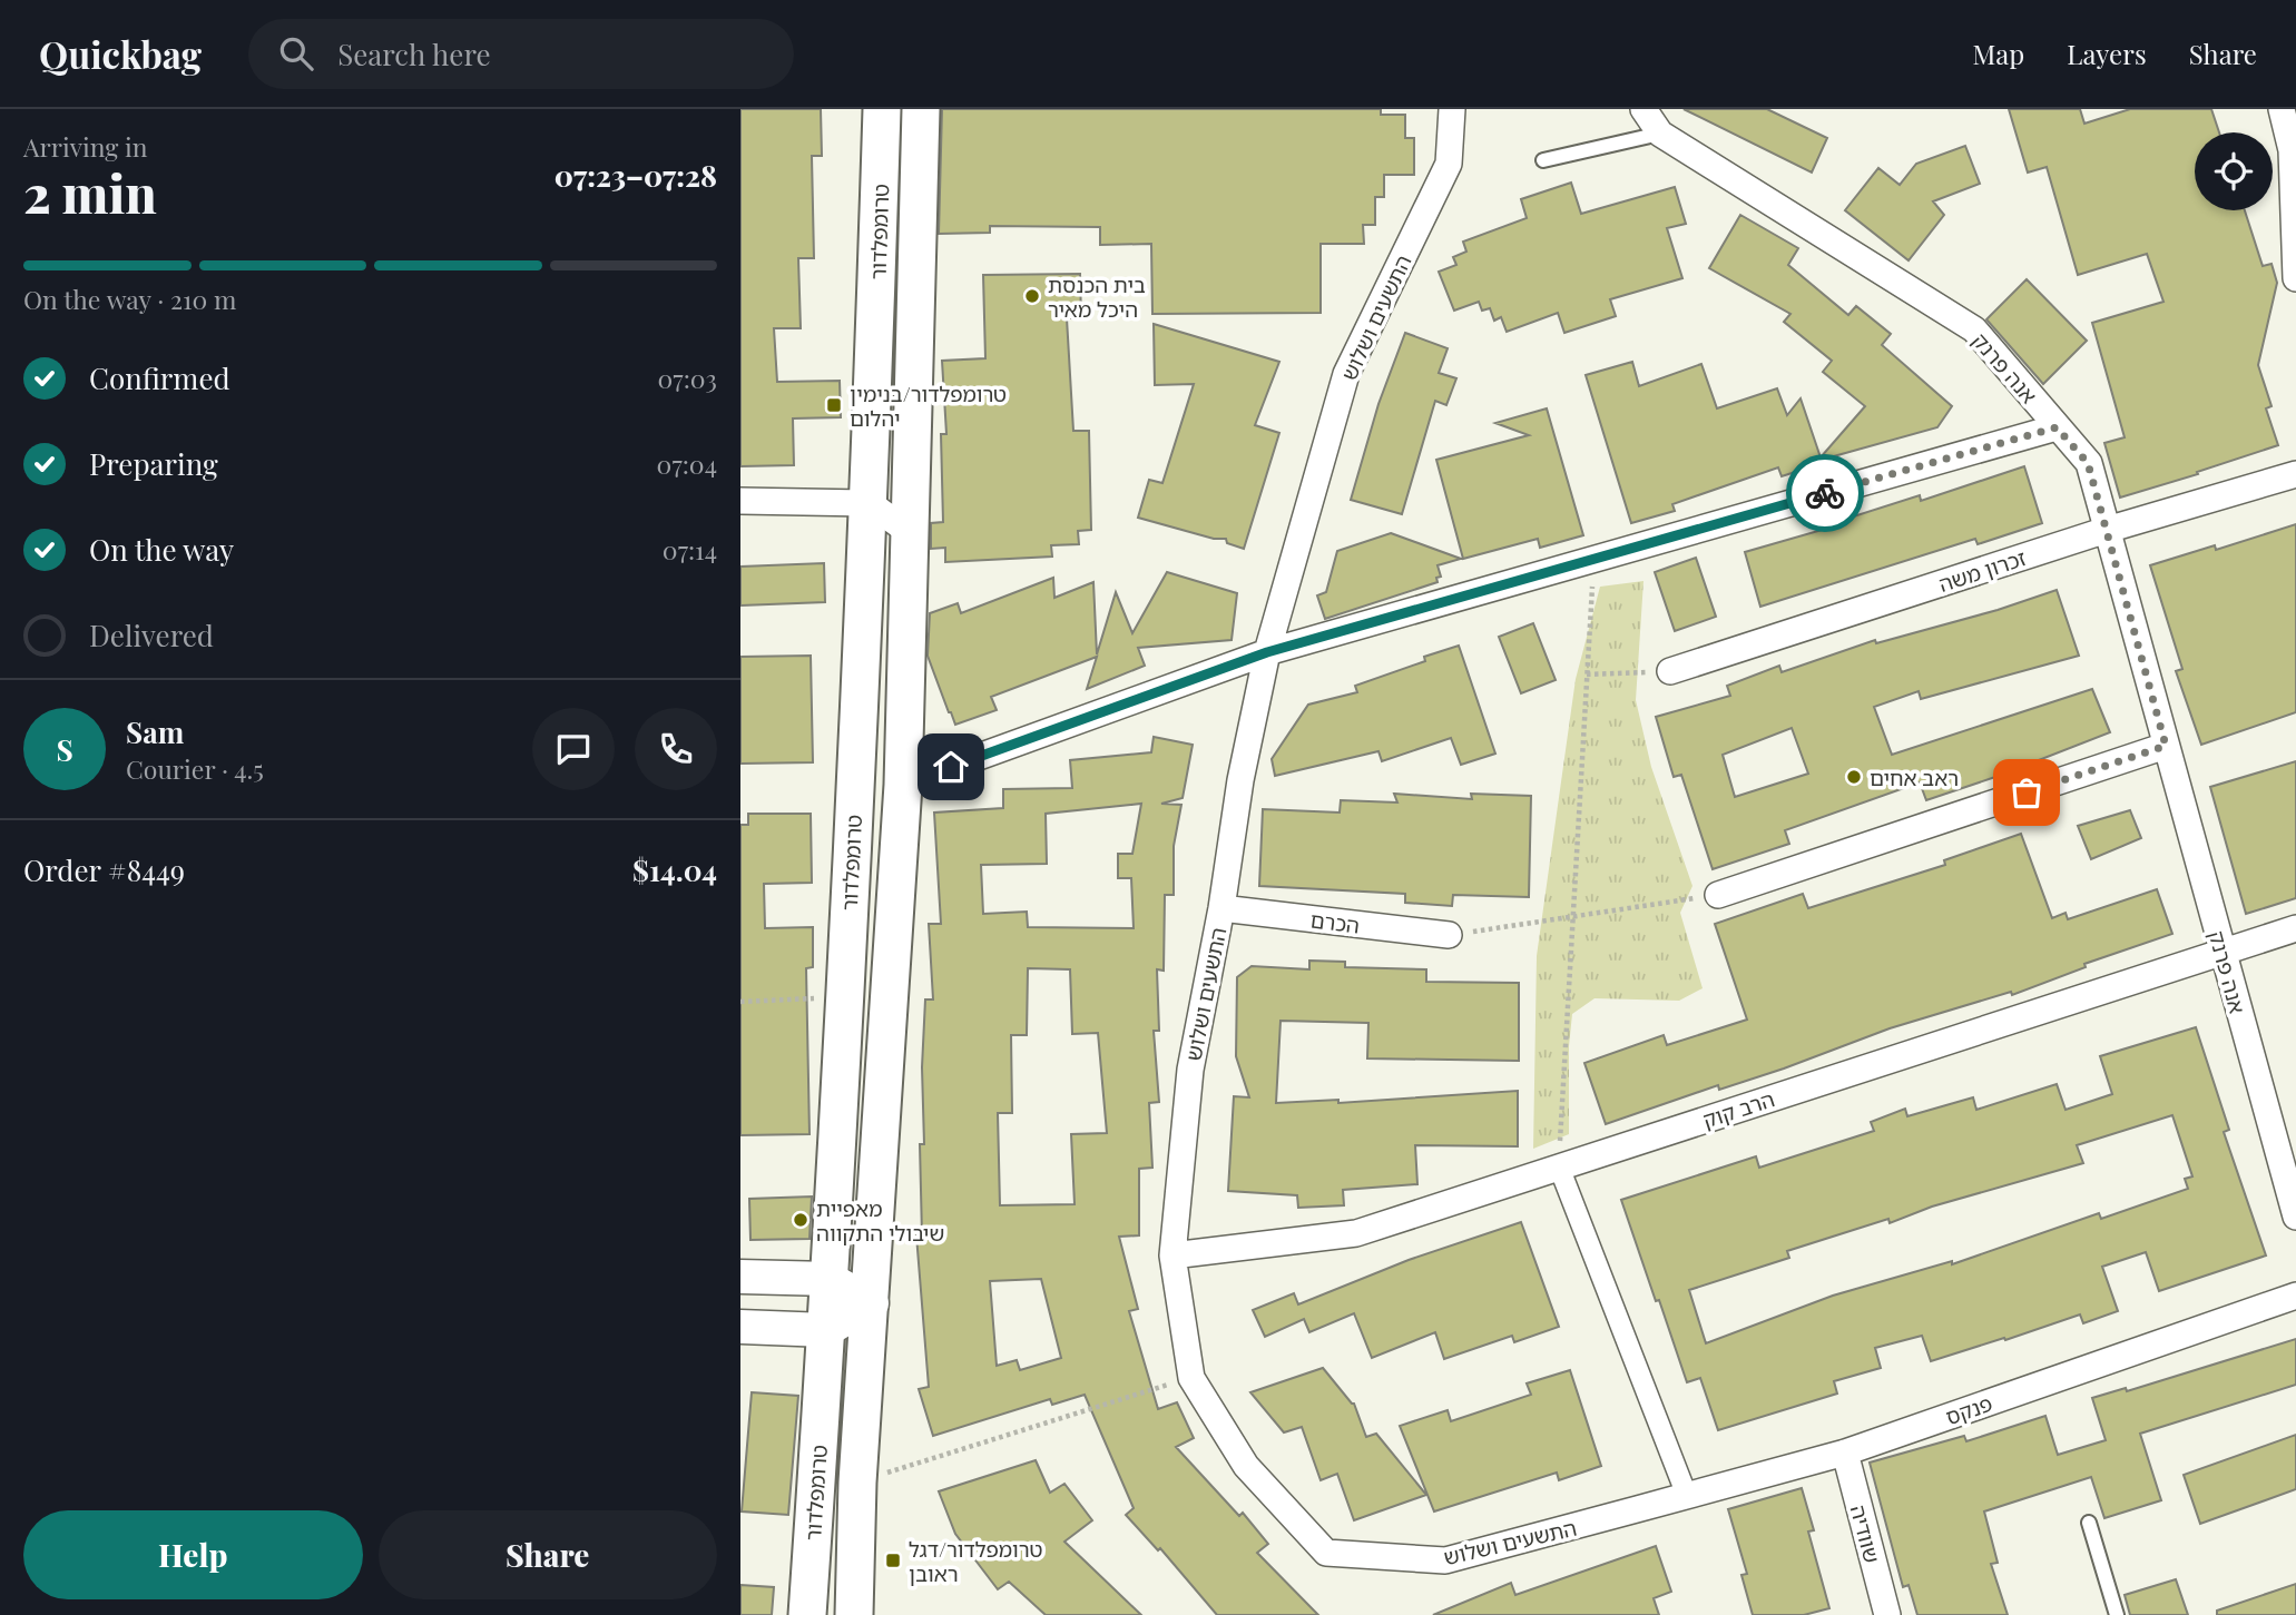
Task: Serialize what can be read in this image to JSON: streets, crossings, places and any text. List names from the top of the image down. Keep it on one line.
{"streets":{"main road":["טרומפלדור"],"street":["התשעים ושלוש","אנה פרנק","זכרון משה","הכרם","הרב קוק","פנקס","שוודיה"]},"crossings":[["התשעים ושלוש","הכרם"],["התשעים ושלוש","הרב קוק"],["התשעים ושלוש","פנקס"],["אנה פרנק","זכרון משה"],["אנה פרנק","הרב קוק"],["פנקס","שוודיה"]],"places":{"other":["בית הכנסת היכל מאיר","ראב אחים","מאפיית שיבולי התקווה"],"transit":["טרומפלדור/בנימין יהלום","טרומפלדור/דגל ראובן"]},"page":{"header":"Quickbag","search":"Search here","nav":["Map","Layers","Share"],"heading":["2 min","Arriving in","07:23–07:28"],"panel":["Sam","Courier · 4.5","Order #8449","$14.04"],"bar":"On the way · 210 m","list":[["Confirmed","07:03"],["Preparing","07:04"],["On the way","07:14"],"Delivered"],"round":"S","buttons":["Help","Share"]}}
